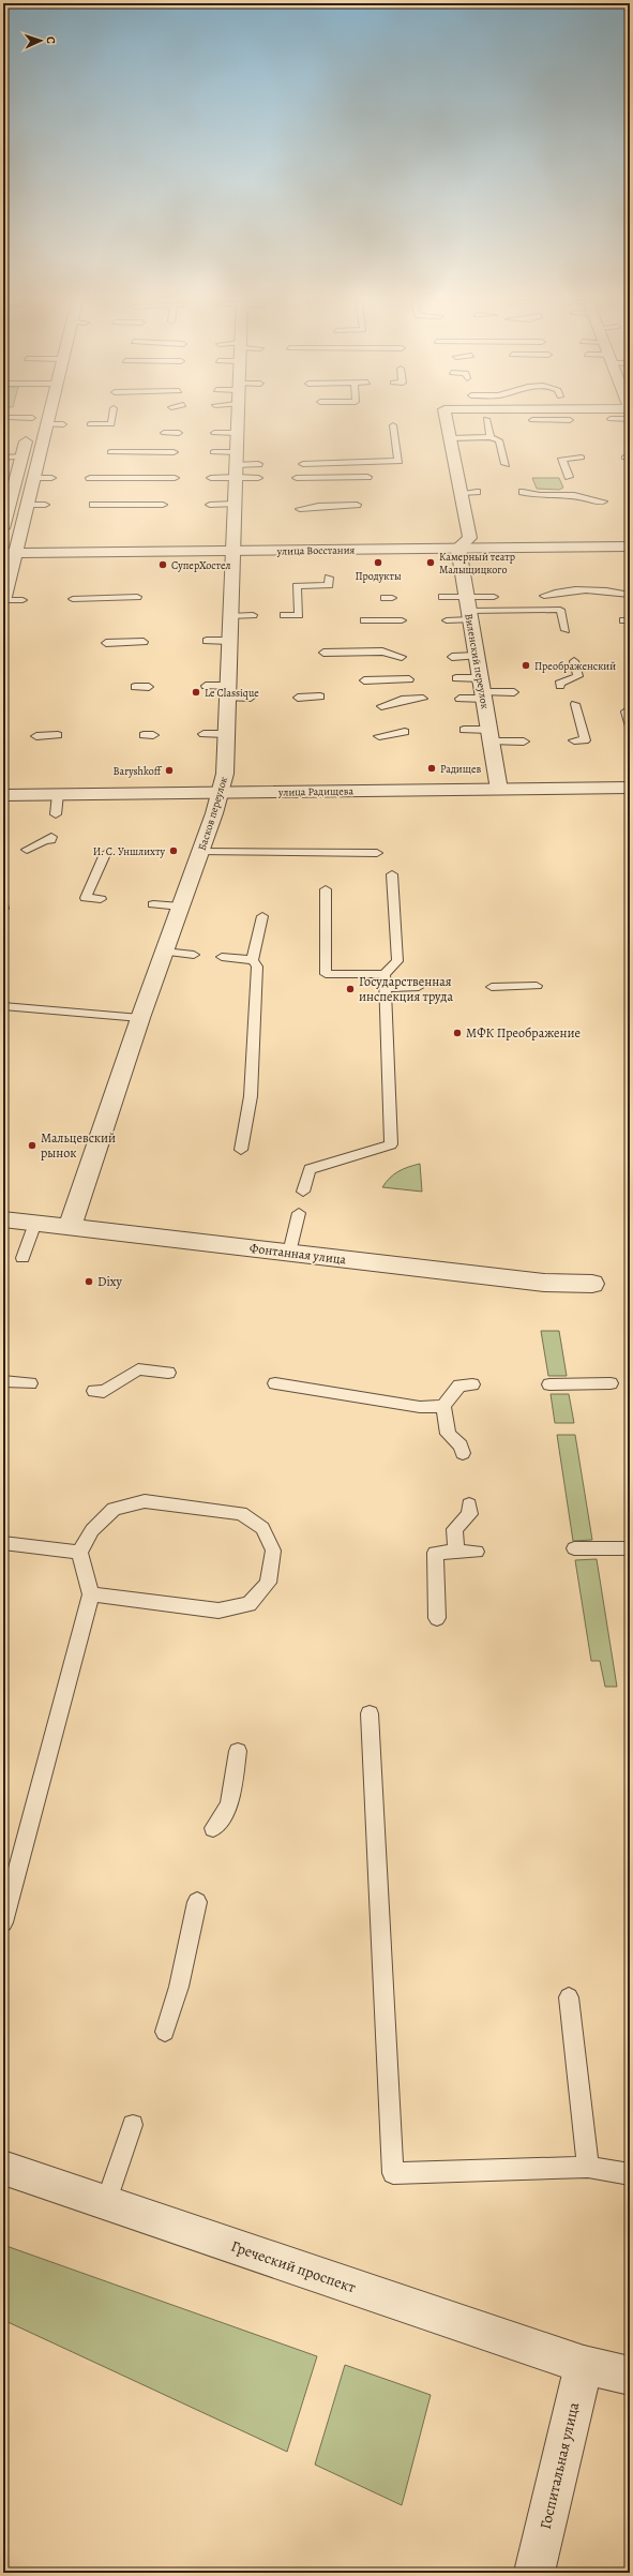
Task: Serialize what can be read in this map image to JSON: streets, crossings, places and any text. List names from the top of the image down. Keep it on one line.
{"streets":{"street":["улица Восстания","Виленский переулок","улица Радищева","Басков переулок","Фонтанная улица","Греческий проспект","Госпитальная улица"]},"crossings":[["улица Восстания","Виленский переулок"],["улица Восстания","Басков переулок"],["Виленский переулок","улица Радищева"],["улица Радищева","Басков переулок"],["Басков переулок","Фонтанная улица"],["Греческий проспект","Госпитальная улица"]],"places":["Продукты","Камерный театр Малыщицкого","СуперХостел","Преображенский","Le Classique","Радищев","Baryshkoff","И. С. Уншлихту","Государственная инспекция труда","МФК Преображение","Мальцевский рынок","Dixy"],"north":"right"}
